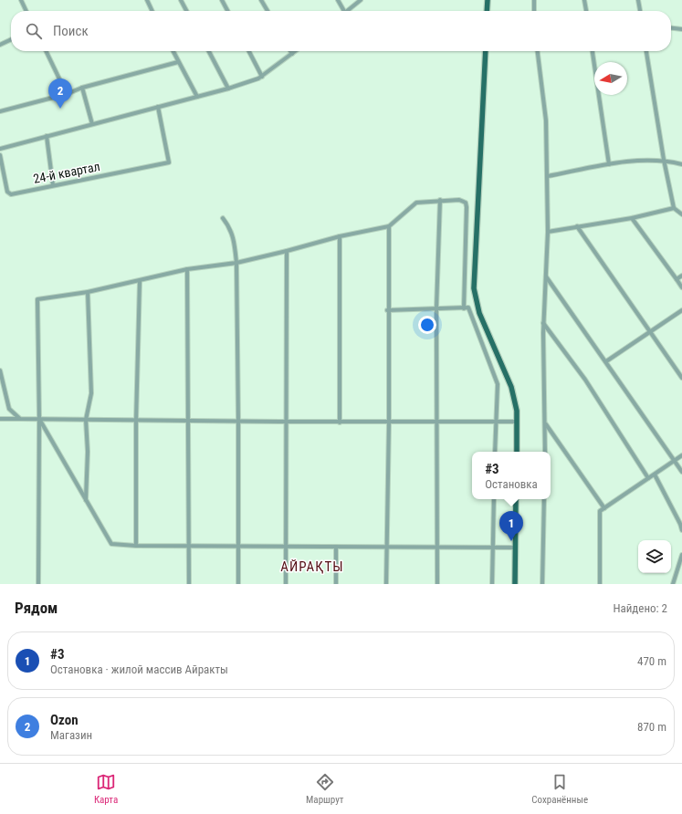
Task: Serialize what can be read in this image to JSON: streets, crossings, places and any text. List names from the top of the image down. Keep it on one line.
{"streets":{"street":["24-й квартал"]},"districts":["АЙРАҚТЫ"],"north":"left","page":{"search":"Поиск","pins":["2","1"],"popup":["#3","Остановка"],"heading":["Рядом","Найдено: 2"],"list":[{"mark":"1","name":"#3","note":"Остановка · жилой массив Айракты","value":"470 m"},{"mark":"2","name":"Ozon","note":"Магазин","value":"870 m"}],"nav":["Карта","Маршрут","Сохранённые"]}}
